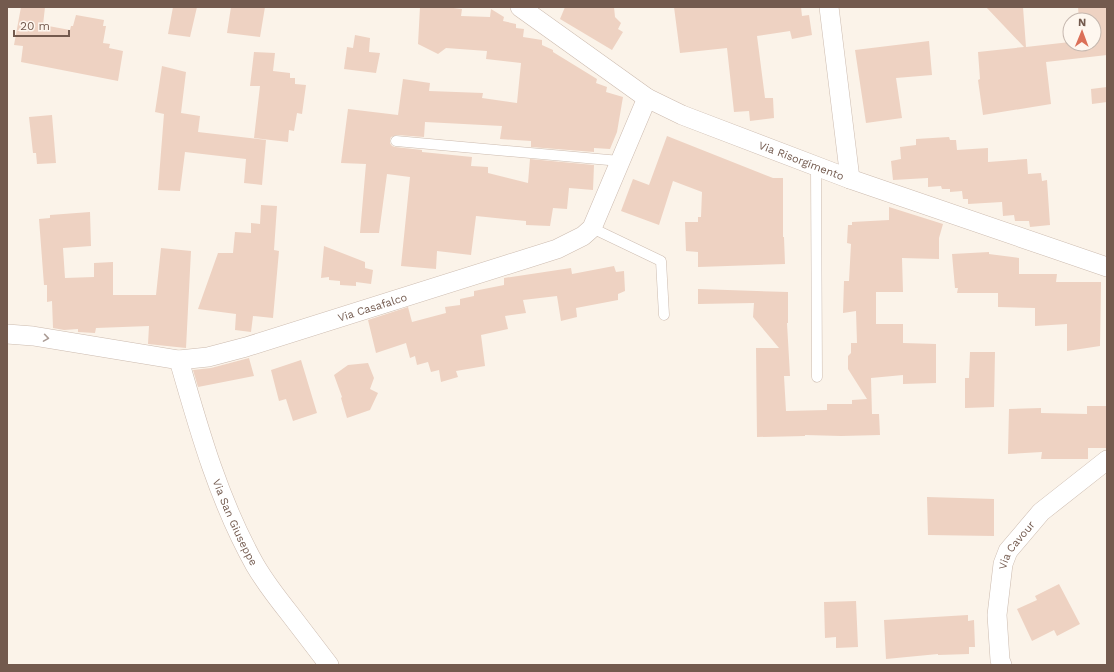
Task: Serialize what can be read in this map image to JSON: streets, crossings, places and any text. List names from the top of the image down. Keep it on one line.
{"streets":{"street":["Via Risorgimento","Via Casafalco","Via San Giuseppe","Via Cavour"]},"crossings":[["Via Casafalco","Via San Giuseppe"]],"scale_bar":"20 m","north":"top"}
